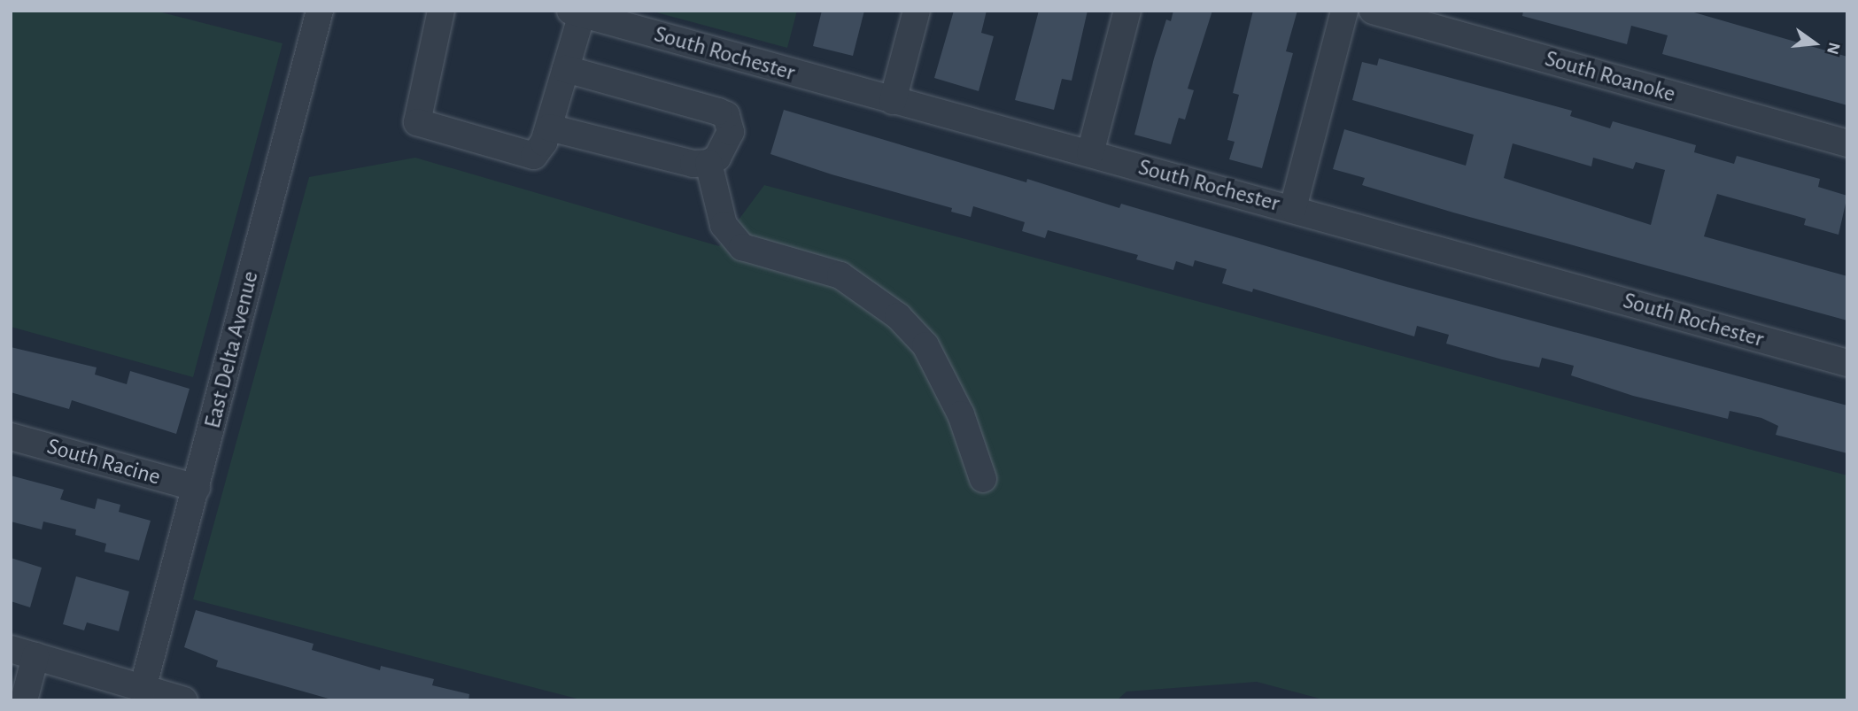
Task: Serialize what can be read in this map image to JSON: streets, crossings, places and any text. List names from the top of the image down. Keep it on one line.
{"streets":{"street":["South Rochester","South Roanoke","East Delta Avenue","South Racine"]},"crossings":[["East Delta Avenue","South Racine"]],"north":"right"}
